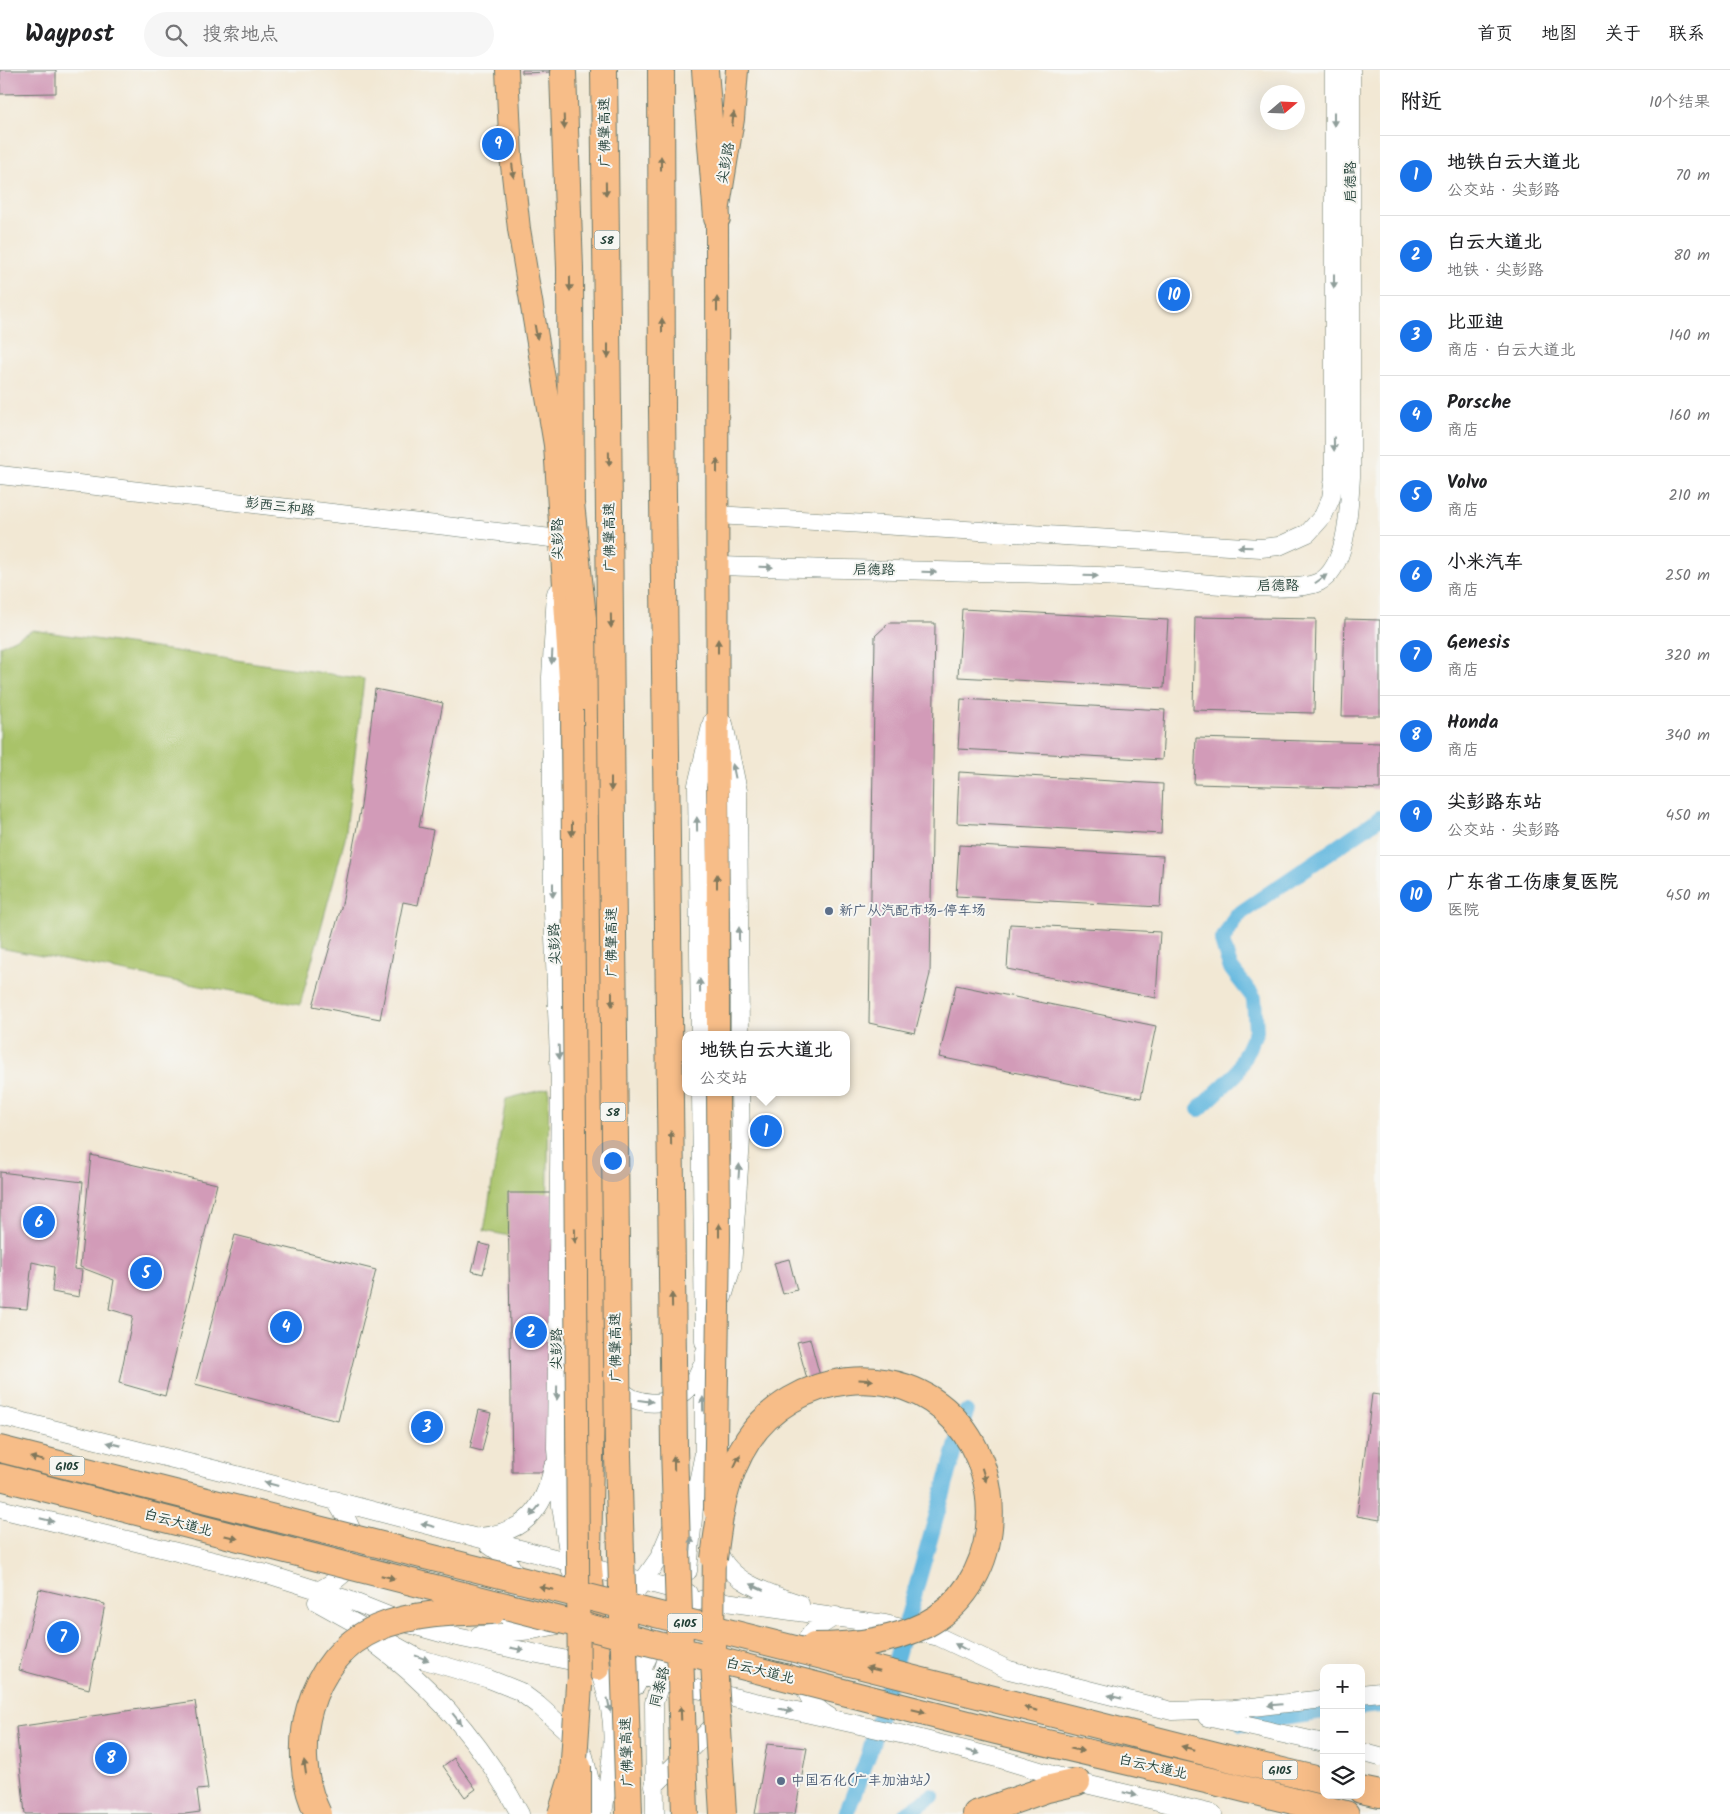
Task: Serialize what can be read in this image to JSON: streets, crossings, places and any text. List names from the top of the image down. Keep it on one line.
{"streets":{"highway":["广佛肇高速","S8","G105","白云大道北"],"main road":["尖彭路"],"street":["启德路","彭西三和路","同泰路"]},"crossings":[["尖彭路","启德路"],["尖彭路","彭西三和路"]],"places":["新广从汽配市场-停车场","中国石化(广丰加油站)"],"north":"right","page":{"header":"Waypost","search":"搜索地点","nav":["首页","地图","关于","联系"],"heading":["附近","10个结果"],"pins":["9","10","1","6","5","4","2","3","7","8"],"list":[{"mark":"1","name":"地铁白云大道北","note":"公交站 · 尖彭路","value":"70 m"},{"mark":"2","name":"白云大道北","note":"地铁 · 尖彭路","value":"80 m"},{"mark":"3","name":"比亚迪","note":"商店 · 白云大道北","value":"140 m"},{"mark":"4","name":"Porsche","note":"商店","value":"160 m"},{"mark":"5","name":"Volvo","note":"商店","value":"210 m"},{"mark":"6","name":"小米汽车","note":"商店","value":"250 m"},{"mark":"7","name":"Genesis","note":"商店","value":"320 m"},{"mark":"8","name":"Honda","note":"商店","value":"340 m"},{"mark":"9","name":"尖彭路东站","note":"公交站 · 尖彭路","value":"450 m"},{"mark":"10","name":"广东省工伤康复医院","note":"医院","value":"450 m"}],"popup":["地铁白云大道北","公交站"],"map_buttons":["+","−"]}}
